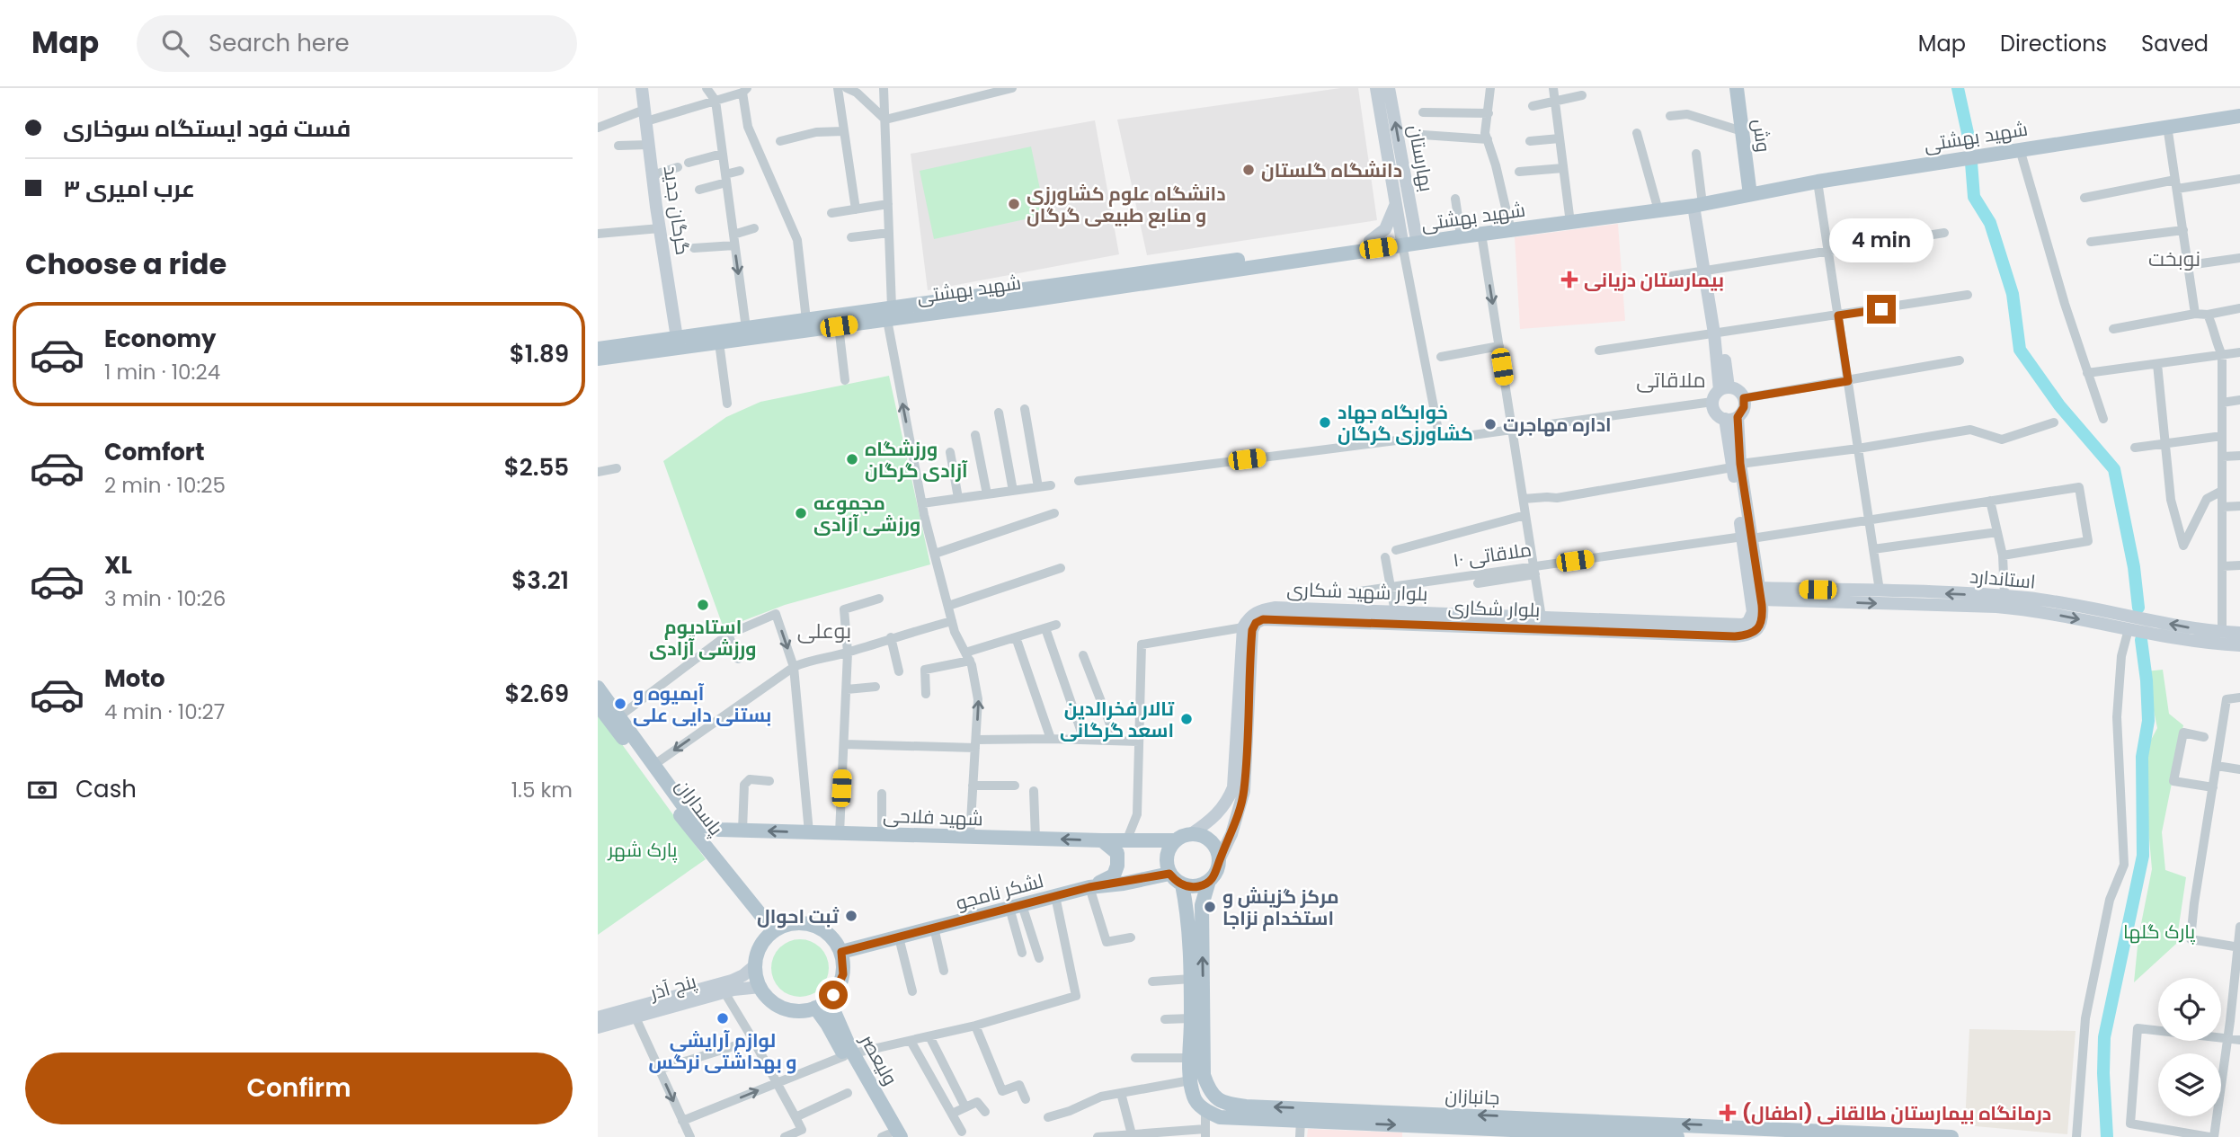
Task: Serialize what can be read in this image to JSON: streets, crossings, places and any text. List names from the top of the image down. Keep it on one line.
{"streets":{"main road":["وش","شهید بهشتی","بهارستان","گرگان جدید","استاندارد","بلوار شهید شکاری","بلوار شکاری","پاسداران","شهید فلاحی","لشکر نامجو","پنج آذر","ولیعصر","جانبازان"],"street":["۱۰ ملاقاتی"]},"crossings":[["وش","شهید بهشتی"],["شهید بهشتی","بهارستان"],["شهید بهشتی","گرگان جدید"],["۱۰ ملاقاتی","بلوار شکاری"],["استاندارد","بلوار شهید شکاری"],["استاندارد","بلوار شکاری"],["بلوار شهید شکاری","بلوار شکاری"],["بلوار شکاری","شهید فلاحی"],["بلوار شکاری","لشکر نامجو"],["بلوار شکاری","جانبازان"],["پاسداران","شهید فلاحی"],["پاسداران","لشکر نامجو"],["پاسداران","پنج آذر"],["پاسداران","ولیعصر"],["شهید فلاحی","لشکر نامجو"],["شهید فلاحی","جانبازان"],["لشکر نامجو","پنج آذر"],["لشکر نامجو","ولیعصر"],["لشکر نامجو","جانبازان"],["پنج آذر","ولیعصر"]],"districts":["نوبخت","ملاقاتی","بوعلی"],"parks":["پارک شهر","پارک گلها"],"places":{"other":["دانشگاه گلستان","دانشگاه علوم کشاورزی و منابع طبیعی گرگان","خوابگاه جهاد کشاورزی گرگان","اداره مهاجرت","ورزشگاه آزادی گرگان","مجموعه ورزشی آزادی","استادیوم ورزشی آزادی","آبمیوه و بستنی دایی علی","تالار فخرالدین اسعد گرگانی","مرکز گزینش و استخدام نزاجا","ثبت احوال","لوازم آرایشی و بهداشتی نرگس"],"health":["بیمارستان دزیانی","درمانگاه بیمارستان طالقانی (اطفال)"]},"page":{"header":"Map","search":"Search here","nav":["Map","Directions","Saved"],"banner":["فست فود ایستگاه سوخاری","۳ عرب امیری"],"bubble":"4 min","heading":"Choose a ride","list":[{"name":"Economy","note":"1 min · 10:24","value":"$1.89"},{"name":"Comfort","note":"2 min · 10:25","value":"$2.55"},{"name":"XL","note":"3 min · 10:26","value":"$3.21"},{"name":"Moto","note":"4 min · 10:27","value":"$2.69"}],"pay":["Cash","1.5 km"],"buttons":"Confirm"}}
